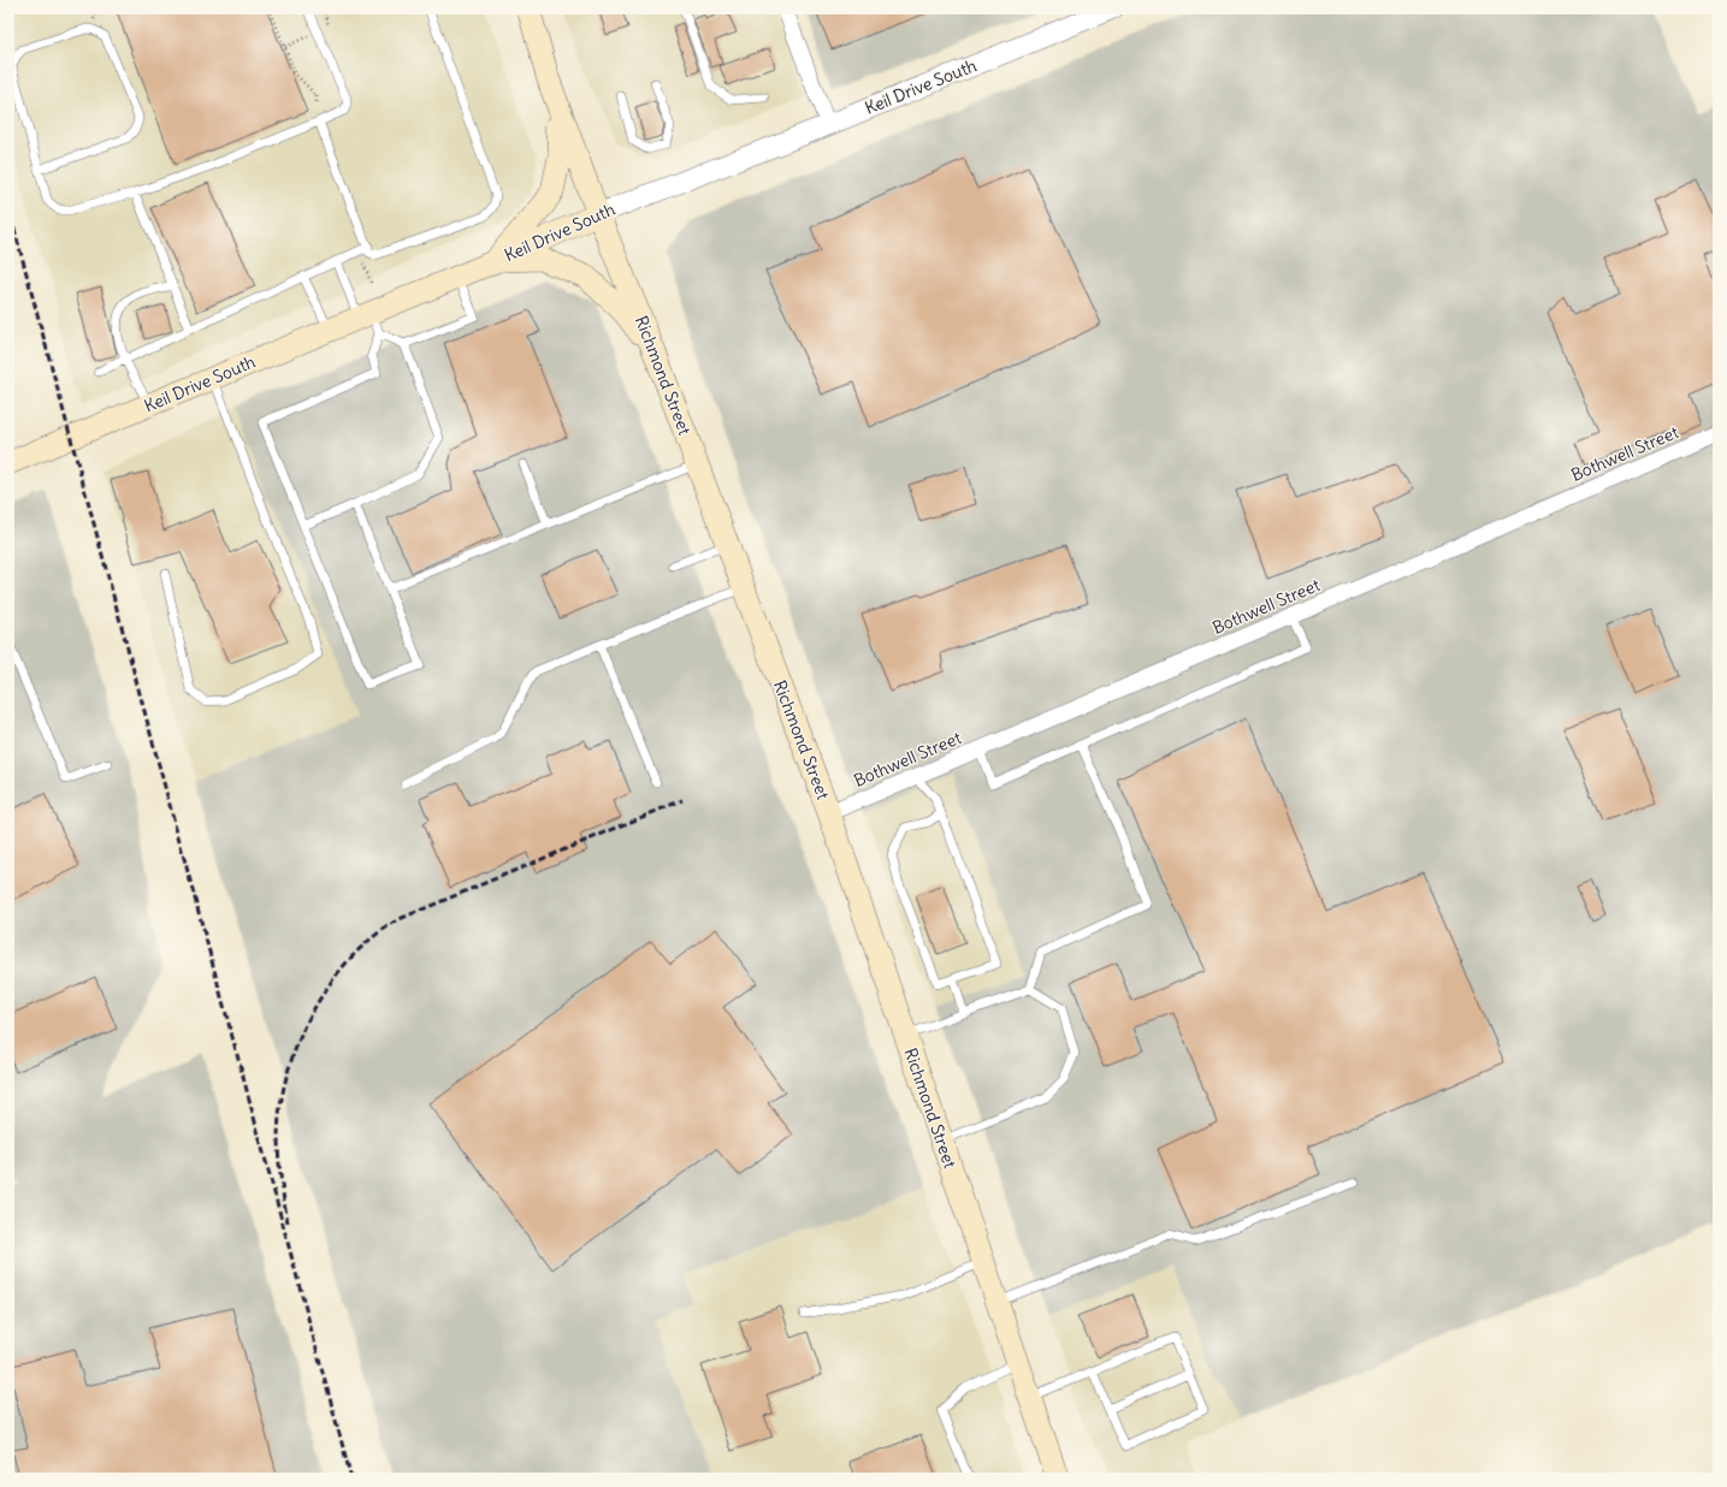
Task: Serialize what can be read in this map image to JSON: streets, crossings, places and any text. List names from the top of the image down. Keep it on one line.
{"streets":{"main road":["Keil Drive South","Richmond Street"],"street":["Bothwell Street"]},"crossings":[["Keil Drive South","Richmond Street"],["Richmond Street","Bothwell Street"]]}
